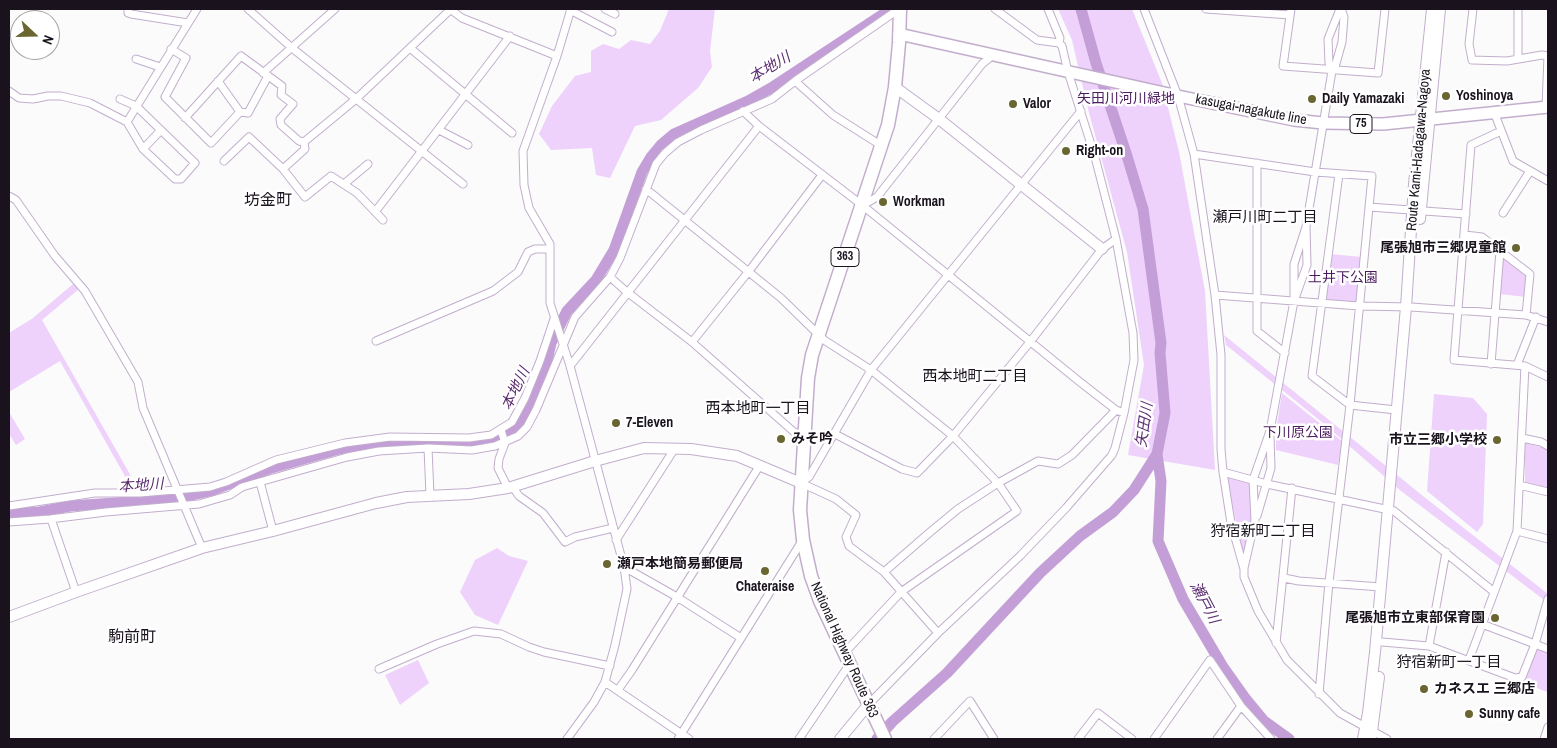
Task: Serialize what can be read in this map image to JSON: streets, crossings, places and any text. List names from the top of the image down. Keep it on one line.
{"streets":{"highway":["363","National Highway Route 363"],"main road":["kasugai-nagakute line","75","Route Kami-Hadagawa-Nagoya"]},"crossings":[["kasugai-nagakute line","Route Kami-Hadagawa-Nagoya"],["kasugai-nagakute line","363"],["kasugai-nagakute line","National Highway Route 363"],["363","National Highway Route 363"]],"districts":["坊金町","瀬戸川町二丁目","西本地町二丁目","西本地町一丁目","狩宿新町二丁目","駒前町","狩宿新町一丁目"],"water":["本地川","矢田川","瀬戸川"],"parks":["矢田川河川緑地","土井下公園","下川原公園"],"places":["Yoshinoya","Daily Yamazaki","Valor","Right-on","Workman","尾張旭市三郷児童館","7-Eleven","みそ吟","市立三郷小学校","瀬戸本地簡易郵便局","Chateraise","尾張旭市立東部保育園","カネスエ 三郷店","Sunny cafe"],"north":"right"}
